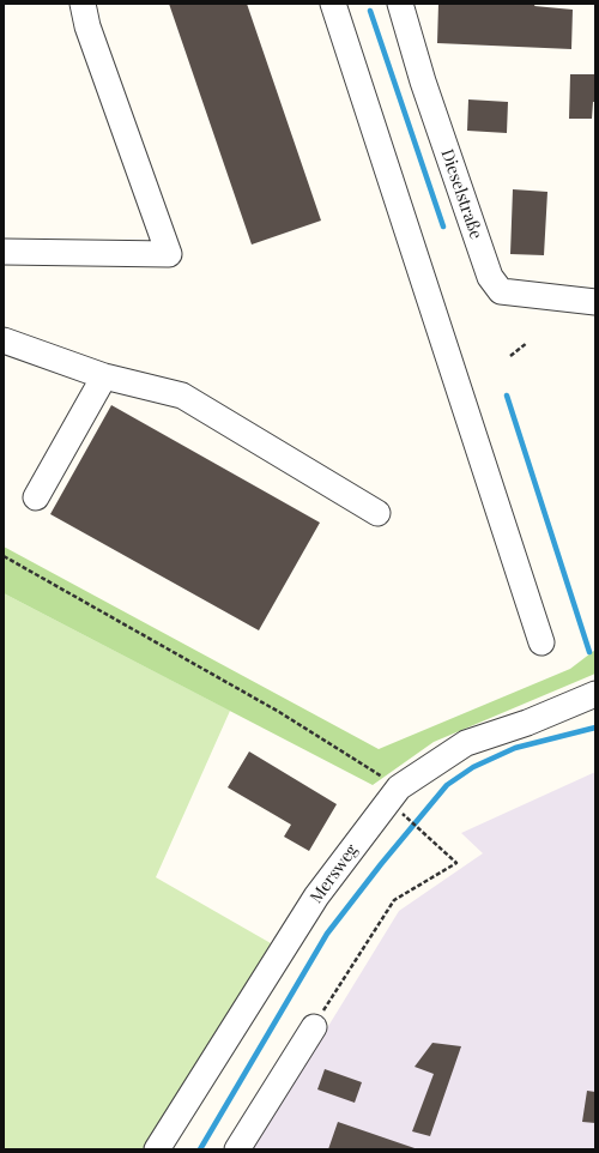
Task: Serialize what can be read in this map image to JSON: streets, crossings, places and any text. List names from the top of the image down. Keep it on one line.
{"streets":{"street":["Dieselstraße","Mersweg"]}}
